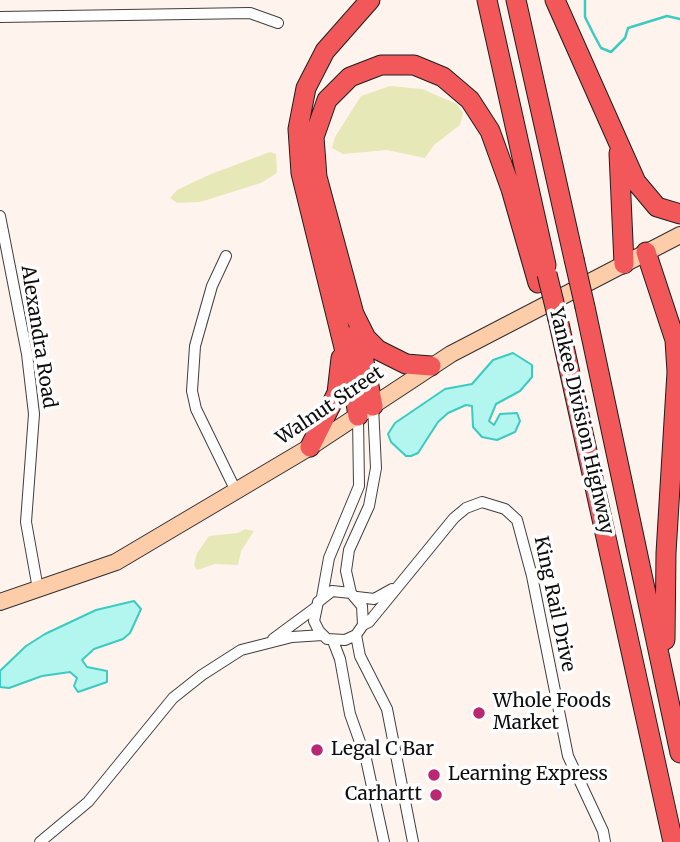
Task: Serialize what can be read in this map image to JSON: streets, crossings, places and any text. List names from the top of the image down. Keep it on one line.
{"streets":{"highway":["Yankee Division Highway"],"main road":["Walnut Street"],"street":["Alexandra Road","King Rail Drive"]},"crossings":[["Alexandra Road","Walnut Street"]],"places":["Whole Foods Market","Legal C Bar","Learning Express","Carhartt"]}
